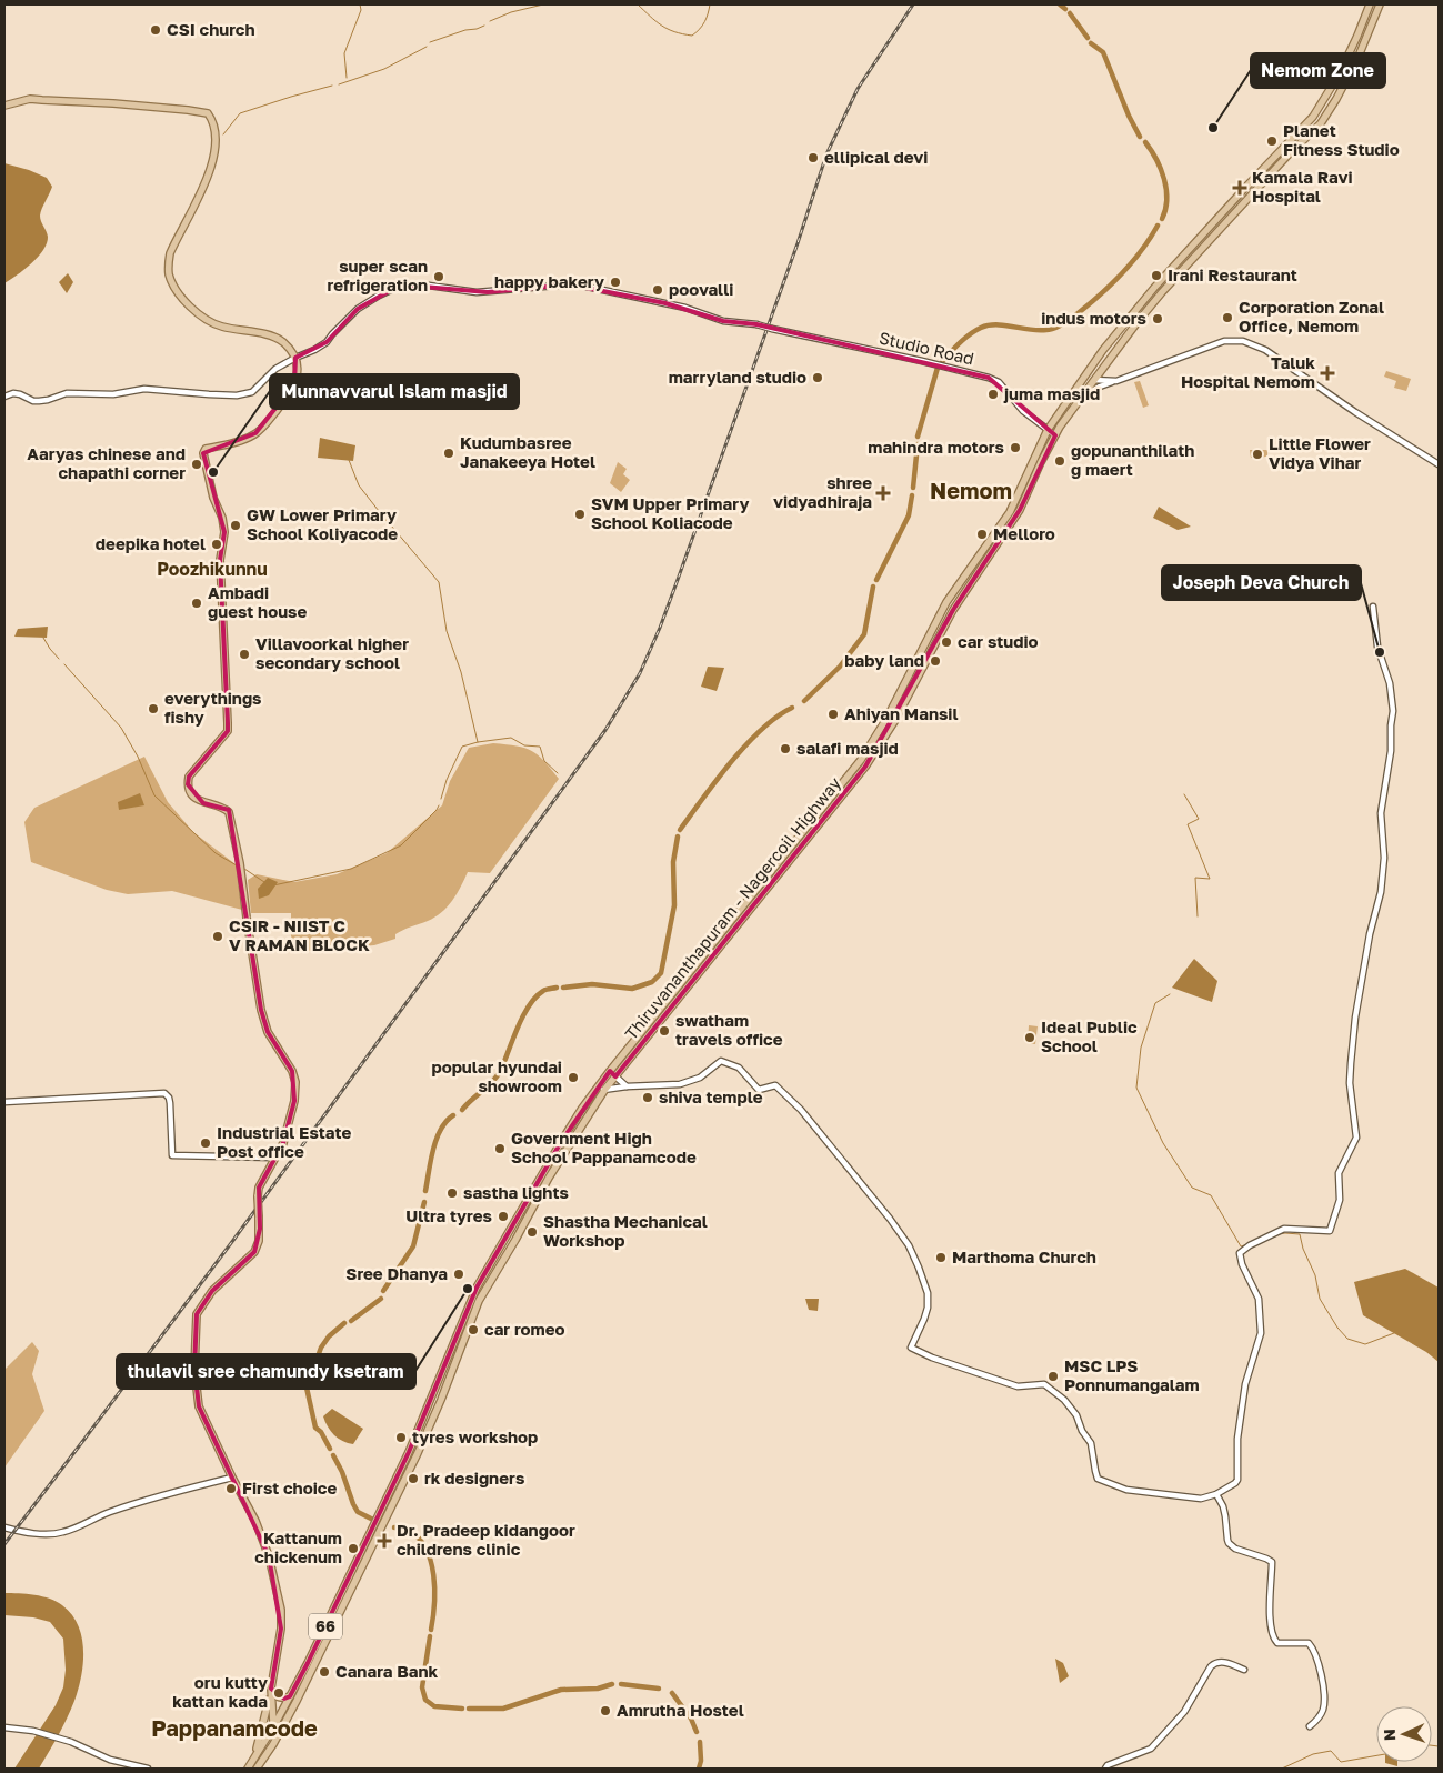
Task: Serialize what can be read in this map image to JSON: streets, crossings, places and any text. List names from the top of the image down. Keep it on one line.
{"streets":{"main road":["Thiruvananthapuram - Nagercoil Highway","66"],"street":["Studio Road"]},"crossings":[["Studio Road","Thiruvananthapuram - Nagercoil Highway"]],"districts":["Nemom","Poozhikunnu","Pappanamcode"],"places":{"other":["CSI church","Nemom Zone","Planet Fitness Studio","ellipical devi","Irani Restaurant","super scan refrigeration","happy bakery","poovalli","Corporation Zonal Office, Nemom","indus motors","marryland studio","juma masjid","mahindra motors","Kudumbasree Janakeeya Hotel","Little Flower Vidya Vihar","gopunanthilath g maert","Aaryas chinese and chapathi corner","Munnavvarul Islam masjid","SVM Upper Primary School Koliacode","GW Lower Primary School Koliyacode","Melloro","deepika hotel","Ambadi guest house","car studio","Joseph Deva Church","Villavoorkal higher secondary school","baby land","everythings fishy","Ahiyan Mansil","salafi masjid","CSIR - NIIST C V RAMAN BLOCK","swatham travels office","Ideal Public School","popular hyundai showroom","shiva temple","Industrial Estate Post office","Government High School Pappanamcode","sastha lights","Ultra tyres","Shastha Mechanical Workshop","Marthoma Church","Sree Dhanya","thulavil sree chamundy ksetram","car romeo","MSC LPS Ponnumangalam","tyres workshop","rk designers","First choice","Kattanum chickenum","Canara Bank","oru kutty kattan kada","Amrutha Hostel"],"health":["Kamala Ravi Hospital","Taluk Hospital Nemom","shree vidyadhiraja","Dr. Pradeep kidangoor childrens clinic"]},"north":"left"}
